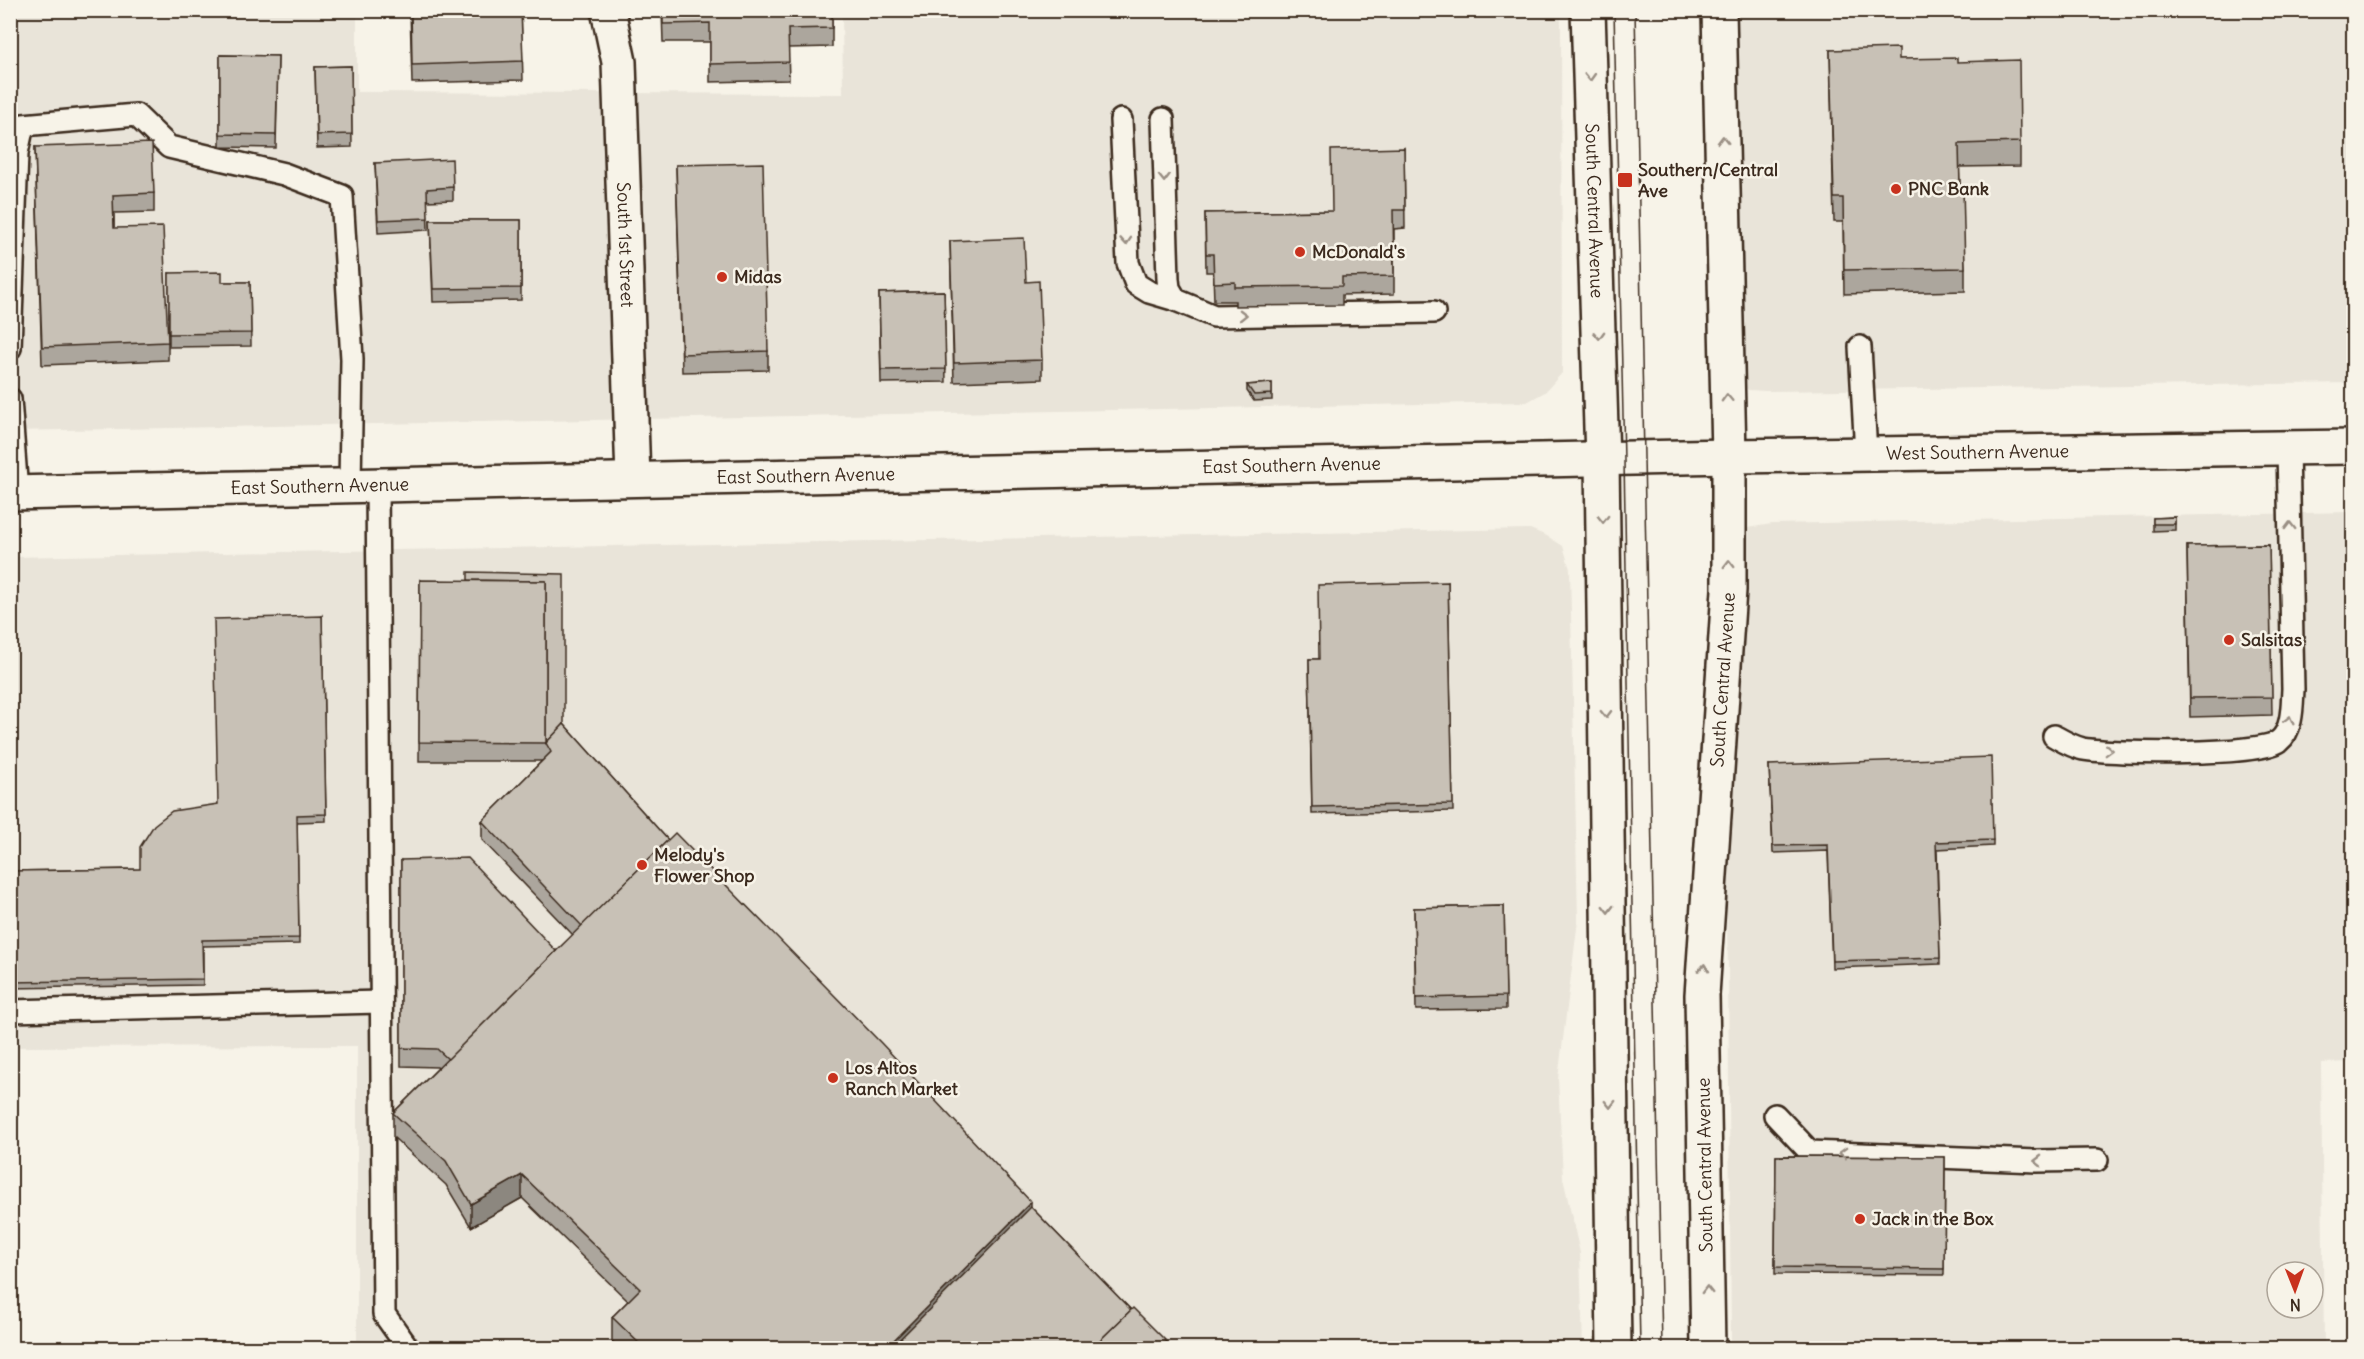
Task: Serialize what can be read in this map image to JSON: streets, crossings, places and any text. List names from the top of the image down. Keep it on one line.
{"streets":{"main road":["South Central Avenue","South 1st Street","West Southern Avenue","East Southern Avenue"]},"crossings":[["South Central Avenue","West Southern Avenue"],["South Central Avenue","East Southern Avenue"],["South 1st Street","East Southern Avenue"],["West Southern Avenue","East Southern Avenue"]],"places":{"transit":["Southern/Central Ave"],"other":["PNC Bank","McDonald's","Midas","Salsitas","Melody's Flower Shop","Los Altos Ranch Market","Jack in the Box"]},"north":"bottom"}
